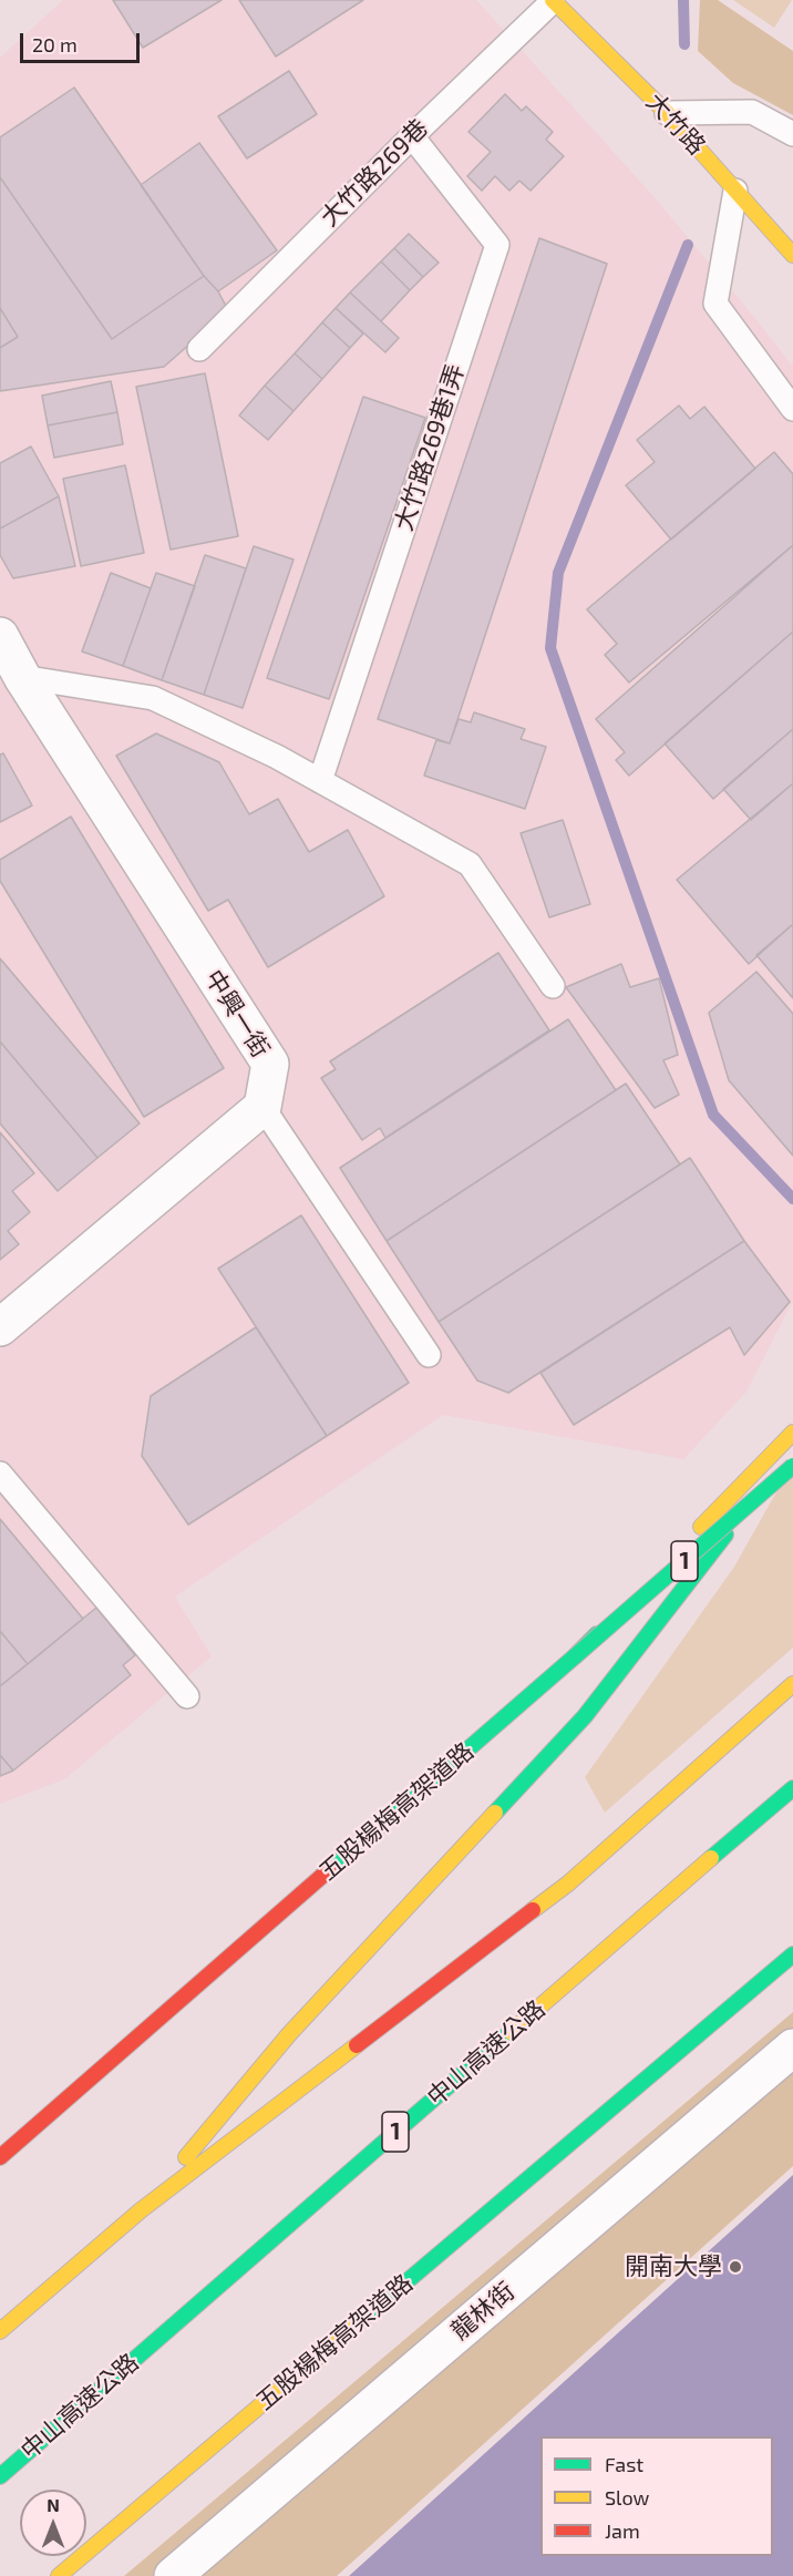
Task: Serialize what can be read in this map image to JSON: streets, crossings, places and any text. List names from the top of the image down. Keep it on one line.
{"streets":{"main road":["大竹路","1","五股楊梅高架道路","中山高速公路"],"street":["中興一街","龍林街"],"lane":["大竹路269巷","大竹路269巷1弄"]},"crossings":[["大竹路","大竹路269巷"],["大竹路269巷","大竹路269巷1弄"]],"places":["開南大學"],"legend":["Fast","Slow","Jam"],"scale_bar":"20 m","north":"top"}
